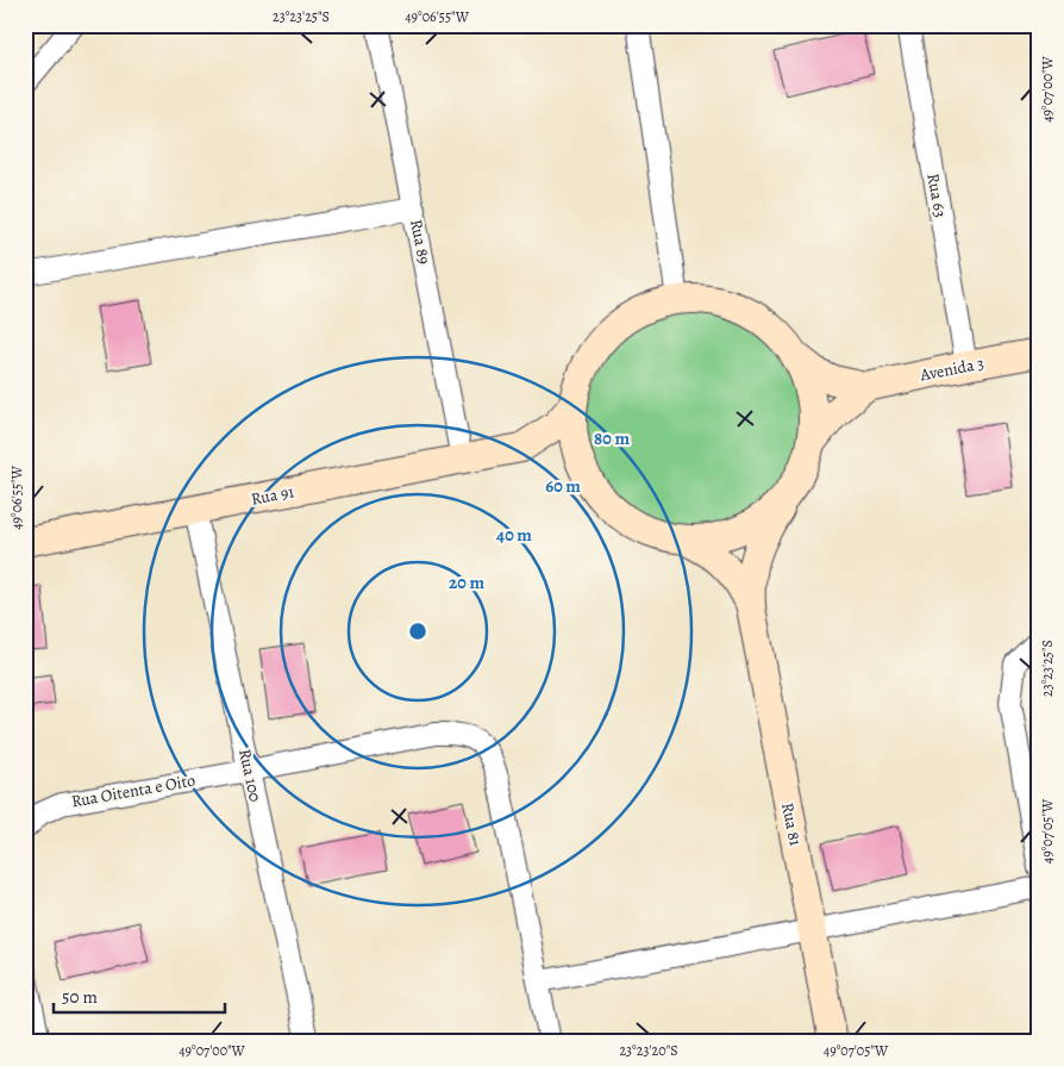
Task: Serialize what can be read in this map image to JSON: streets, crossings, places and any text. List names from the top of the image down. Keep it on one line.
{"streets":{"street":["Rua 63","Rua 89","Avenida 3","Rua 91","Rua 100","Rua Oitenta e Oito","Rua 81"]},"crossings":[["Rua 63","Avenida 3"],["Rua 89","Rua 91"],["Rua 91","Rua 100"],["Rua 100","Rua Oitenta e Oito"]],"scale_bar":"50 m","coordinates":["23°23'25\"S","49°06'55\"W","49°07'00\"W","49°07'05\"W","23°23'20\"S"],"rings":["80 m","60 m","40 m","20 m"]}
